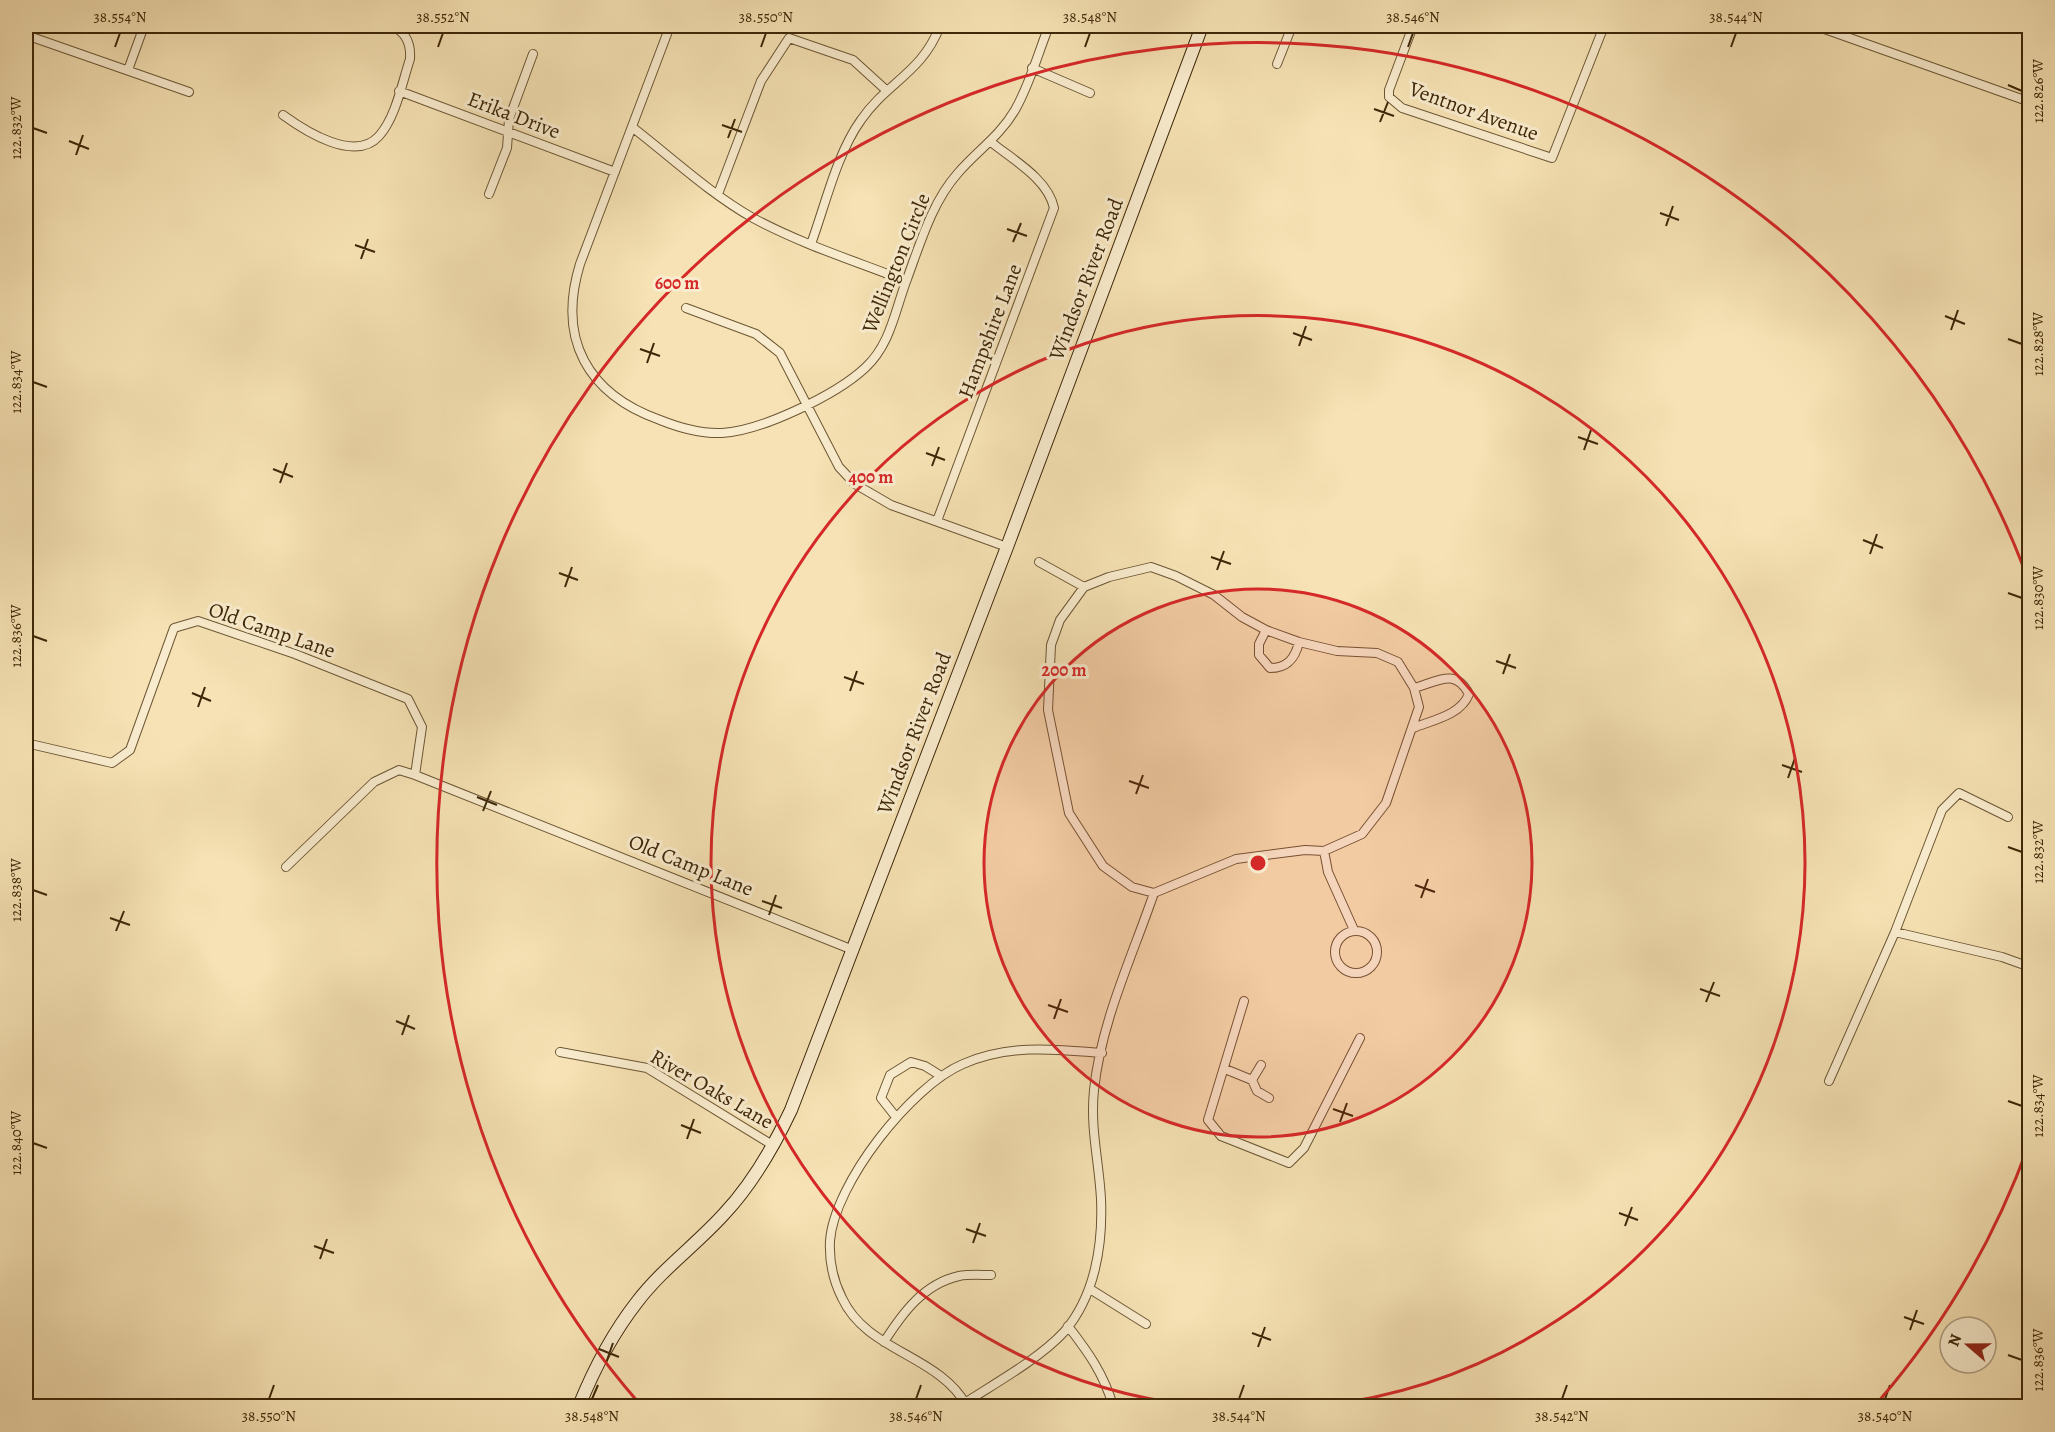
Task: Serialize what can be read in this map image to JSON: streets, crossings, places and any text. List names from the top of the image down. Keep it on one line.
{"streets":{"main road":["Windsor River Road"],"street":["Ventnor Avenue","Erika Drive","Wellington Circle","Hampshire Lane","Old Camp Lane","River Oaks Lane"]},"crossings":[["Erika Drive","Wellington Circle"],["Wellington Circle","Hampshire Lane"],["Windsor River Road","Old Camp Lane"],["Windsor River Road","River Oaks Lane"]],"north":"left","coordinates":["38.554°N","38.552°N","38.550°N","38.548°N","38.546°N","38.544°N","122.826°W","122.832°W","122.828°W","122.834°W","122.830°W","122.836°W","122.838°W","122.840°W","38.542°N","38.540°N"],"rings":["600 m","400 m","200 m"]}
